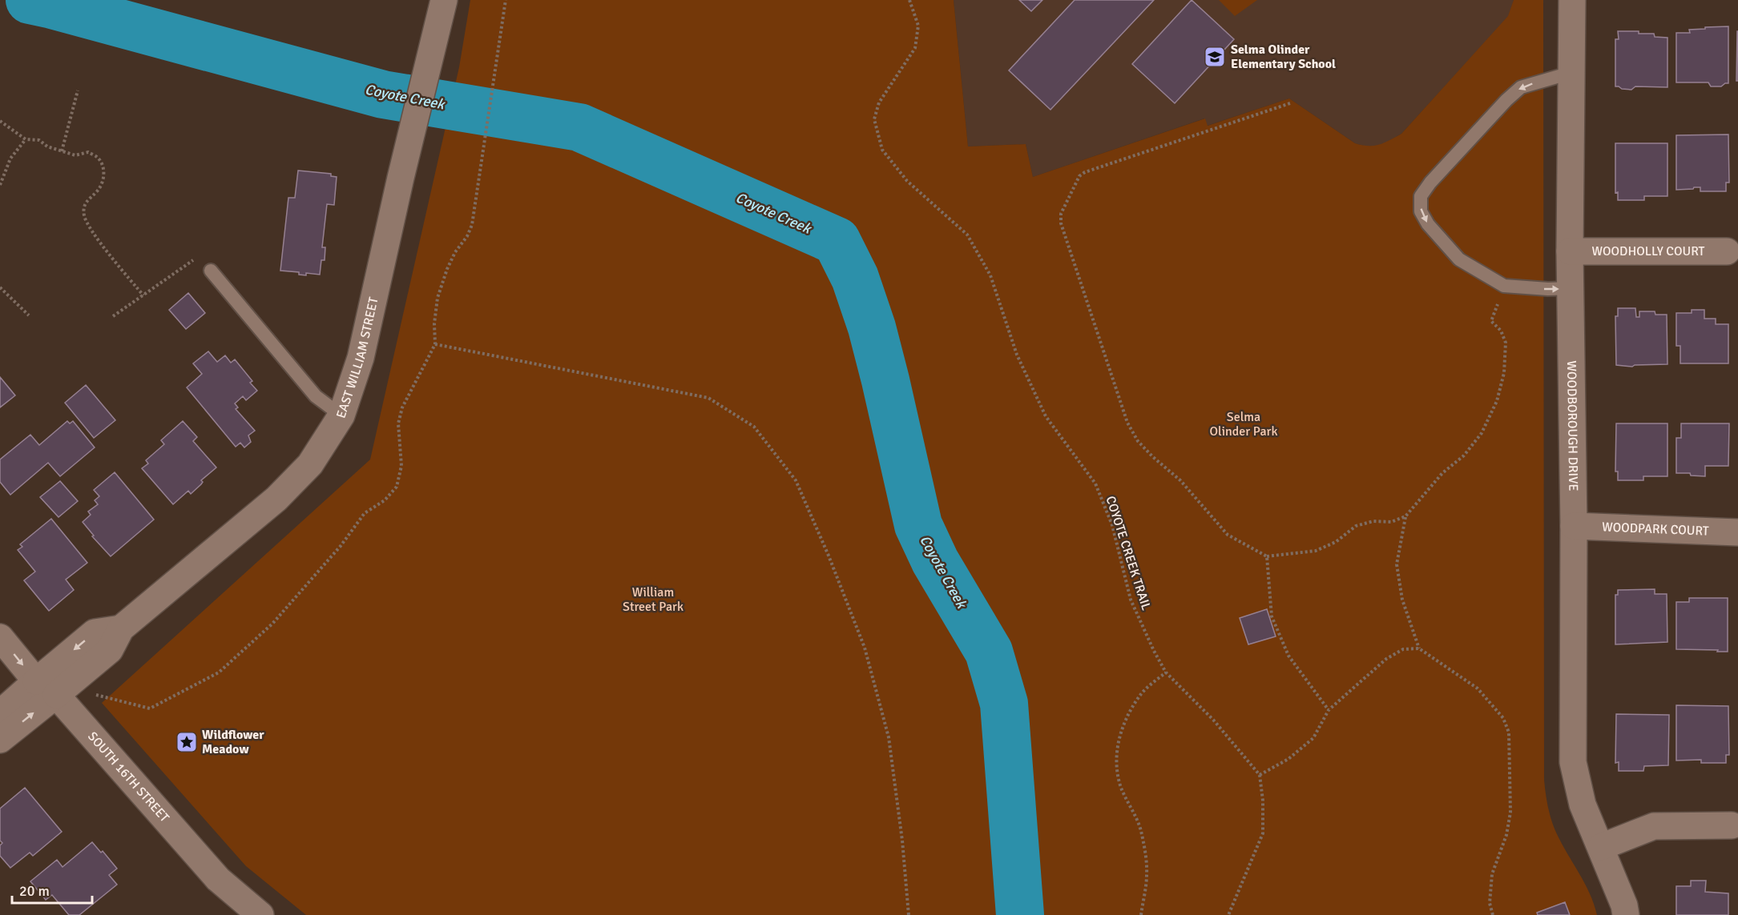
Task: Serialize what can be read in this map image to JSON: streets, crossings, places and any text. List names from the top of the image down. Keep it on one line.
{"streets":{"street":["WOODHOLLY COURT","EAST WILLIAM STREET","WOODBOROUGH DRIVE","WOODPARK COURT","SOUTH 16TH STREET"],"path":["COYOTE CREEK TRAIL"]},"crossings":[["WOODHOLLY COURT","WOODBOROUGH DRIVE"],["EAST WILLIAM STREET","SOUTH 16TH STREET"],["WOODBOROUGH DRIVE","WOODPARK COURT"]],"water":["Coyote Creek"],"parks":["Selma Olinder Park","William Street Park"],"places":{"school or university":["Selma Olinder Elementary School"],"place":["Wildflower Meadow"]},"scale_bar":"20 m"}
